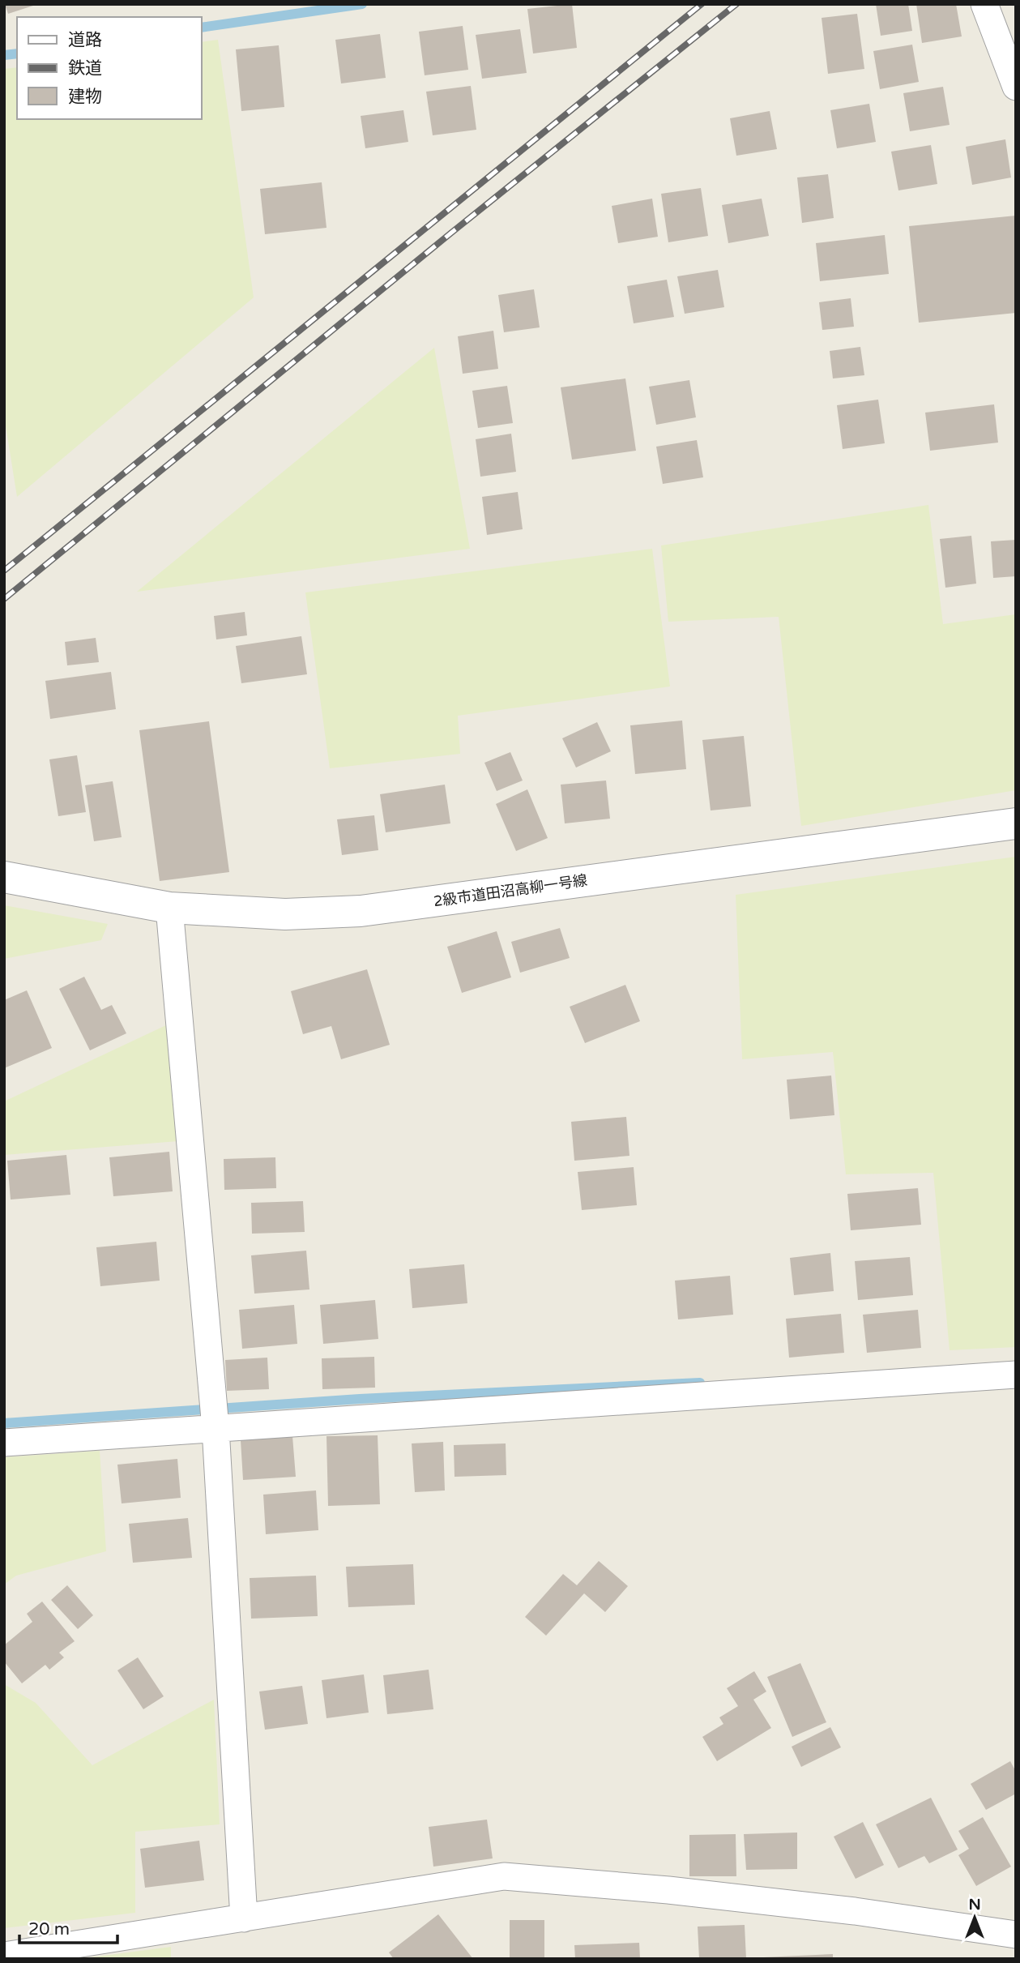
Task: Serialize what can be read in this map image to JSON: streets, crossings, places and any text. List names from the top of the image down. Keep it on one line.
{"streets":{"street":["2級市道田沼高柳一号線"]},"legend":["道路","鉄道","建物"],"scale_bar":"20 m","north":"top"}
